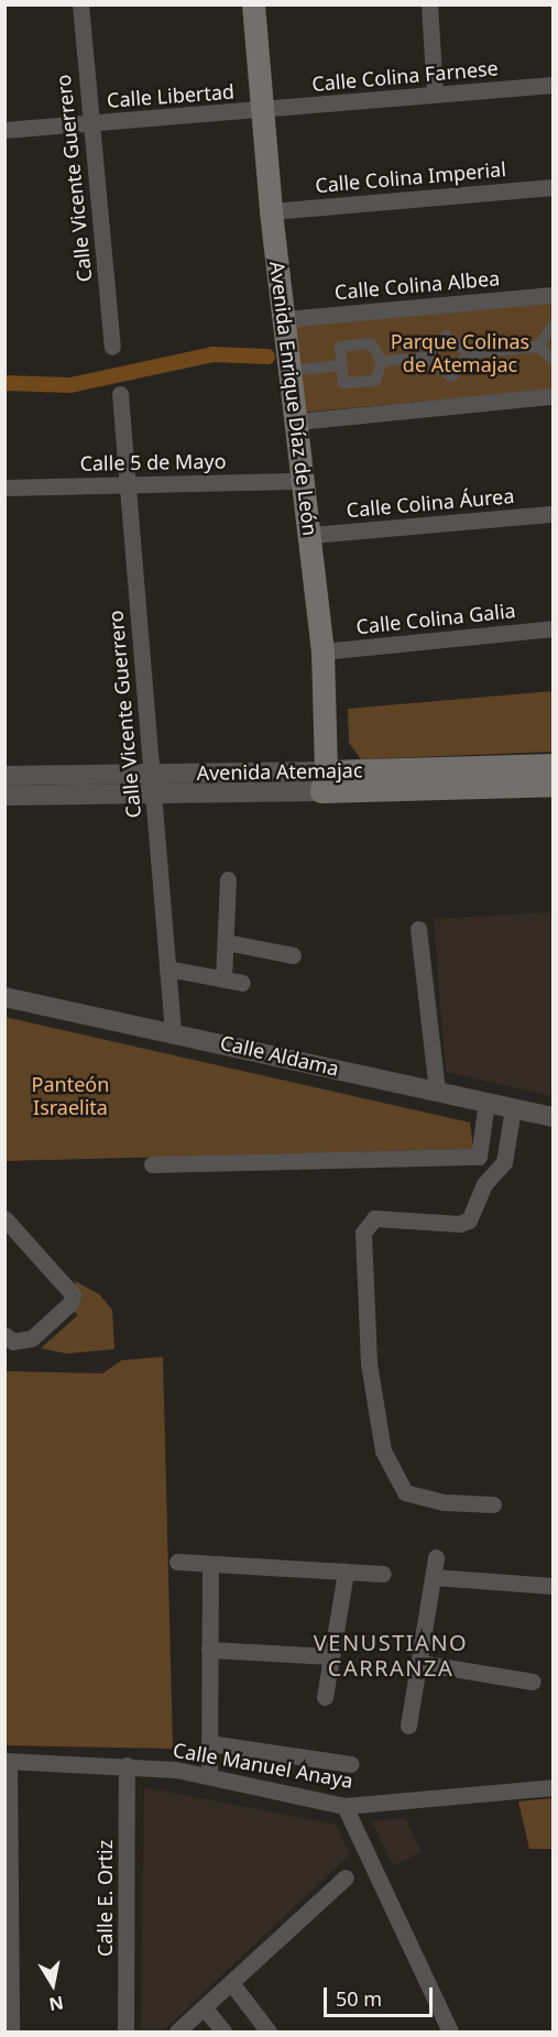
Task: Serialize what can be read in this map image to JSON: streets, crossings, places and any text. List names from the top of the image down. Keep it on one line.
{"streets":{"main road":["Avenida Enrique Díaz de León","Avenida Atemajac"],"street":["Calle Colina Farnese","Calle Libertad","Calle Colina Imperial","Calle Vicente Guerrero","Calle Colina Albea","Calle 5 de Mayo","Calle Colina Áurea","Calle Colina Galia","Calle Aldama","Calle Manuel Anaya","Calle E. Ortiz"]},"crossings":[["Calle Colina Farnese","Calle Libertad"],["Calle Colina Farnese","Avenida Enrique Díaz de León"],["Calle Libertad","Calle Vicente Guerrero"],["Calle Libertad","Avenida Enrique Díaz de León"],["Calle Colina Imperial","Avenida Enrique Díaz de León"],["Calle Vicente Guerrero","Calle 5 de Mayo"],["Calle Vicente Guerrero","Avenida Atemajac"],["Calle Vicente Guerrero","Calle Aldama"],["Calle Colina Albea","Avenida Enrique Díaz de León"],["Avenida Enrique Díaz de León","Calle 5 de Mayo"],["Avenida Enrique Díaz de León","Calle Colina Áurea"],["Avenida Enrique Díaz de León","Calle Colina Galia"],["Avenida Enrique Díaz de León","Avenida Atemajac"],["Calle Manuel Anaya","Calle E. Ortiz"]],"districts":["VENUSTIANO CARRANZA"],"parks":["Parque Colinas de Atemajac","Panteón Israelita"],"scale_bar":"50 m","north":"bottom"}
